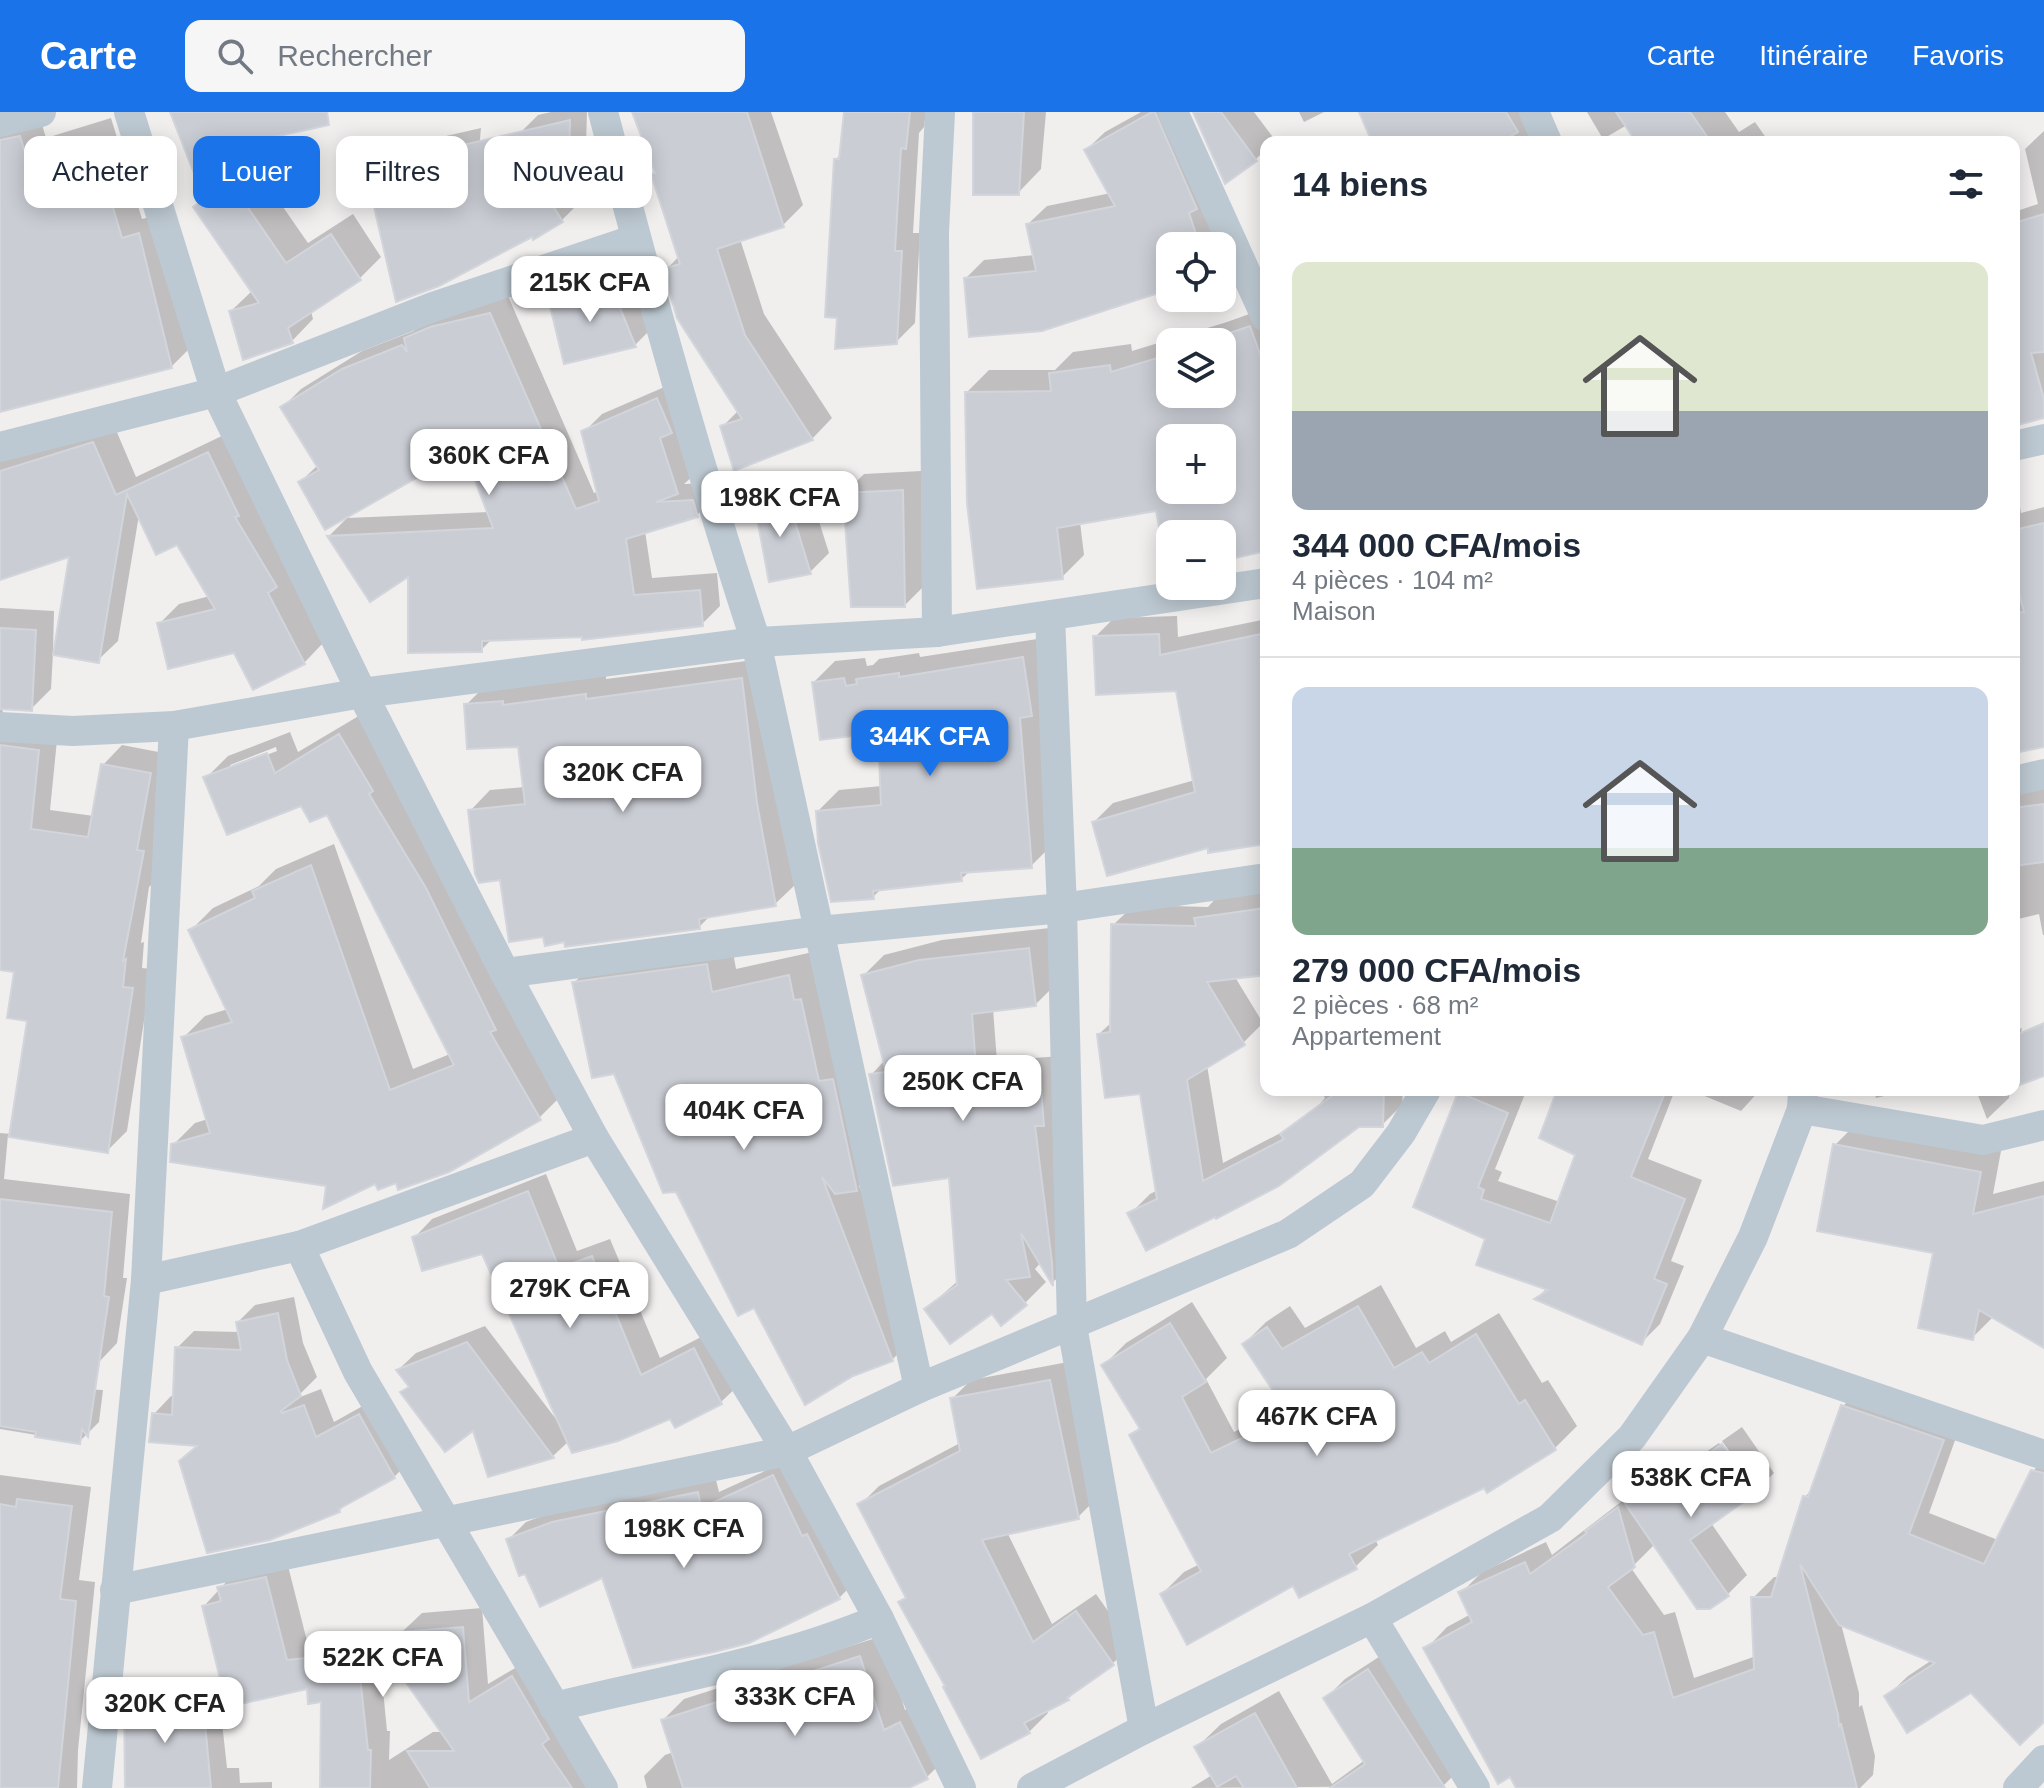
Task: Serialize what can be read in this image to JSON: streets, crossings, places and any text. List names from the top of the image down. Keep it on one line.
{"page":{"header":"Carte","search":"Rechercher","nav":["Carte","Itinéraire","Favoris"],"chip":["Acheter","Louer","Filtres","Nouveau"],"heading":"14 biens","map_buttons":["+","−"],"list":[{"name":"344 000 CFA/mois","note":"4 pièces · 104 m² · Maison"},{"name":"279 000 CFA/mois","note":"2 pièces · 68 m² · Appartement"}],"price":["215K CFA","360K CFA","198K CFA","344K CFA","320K CFA","250K CFA","404K CFA","279K CFA","467K CFA","538K CFA","198K CFA","522K CFA","333K CFA","320K CFA"]}}
